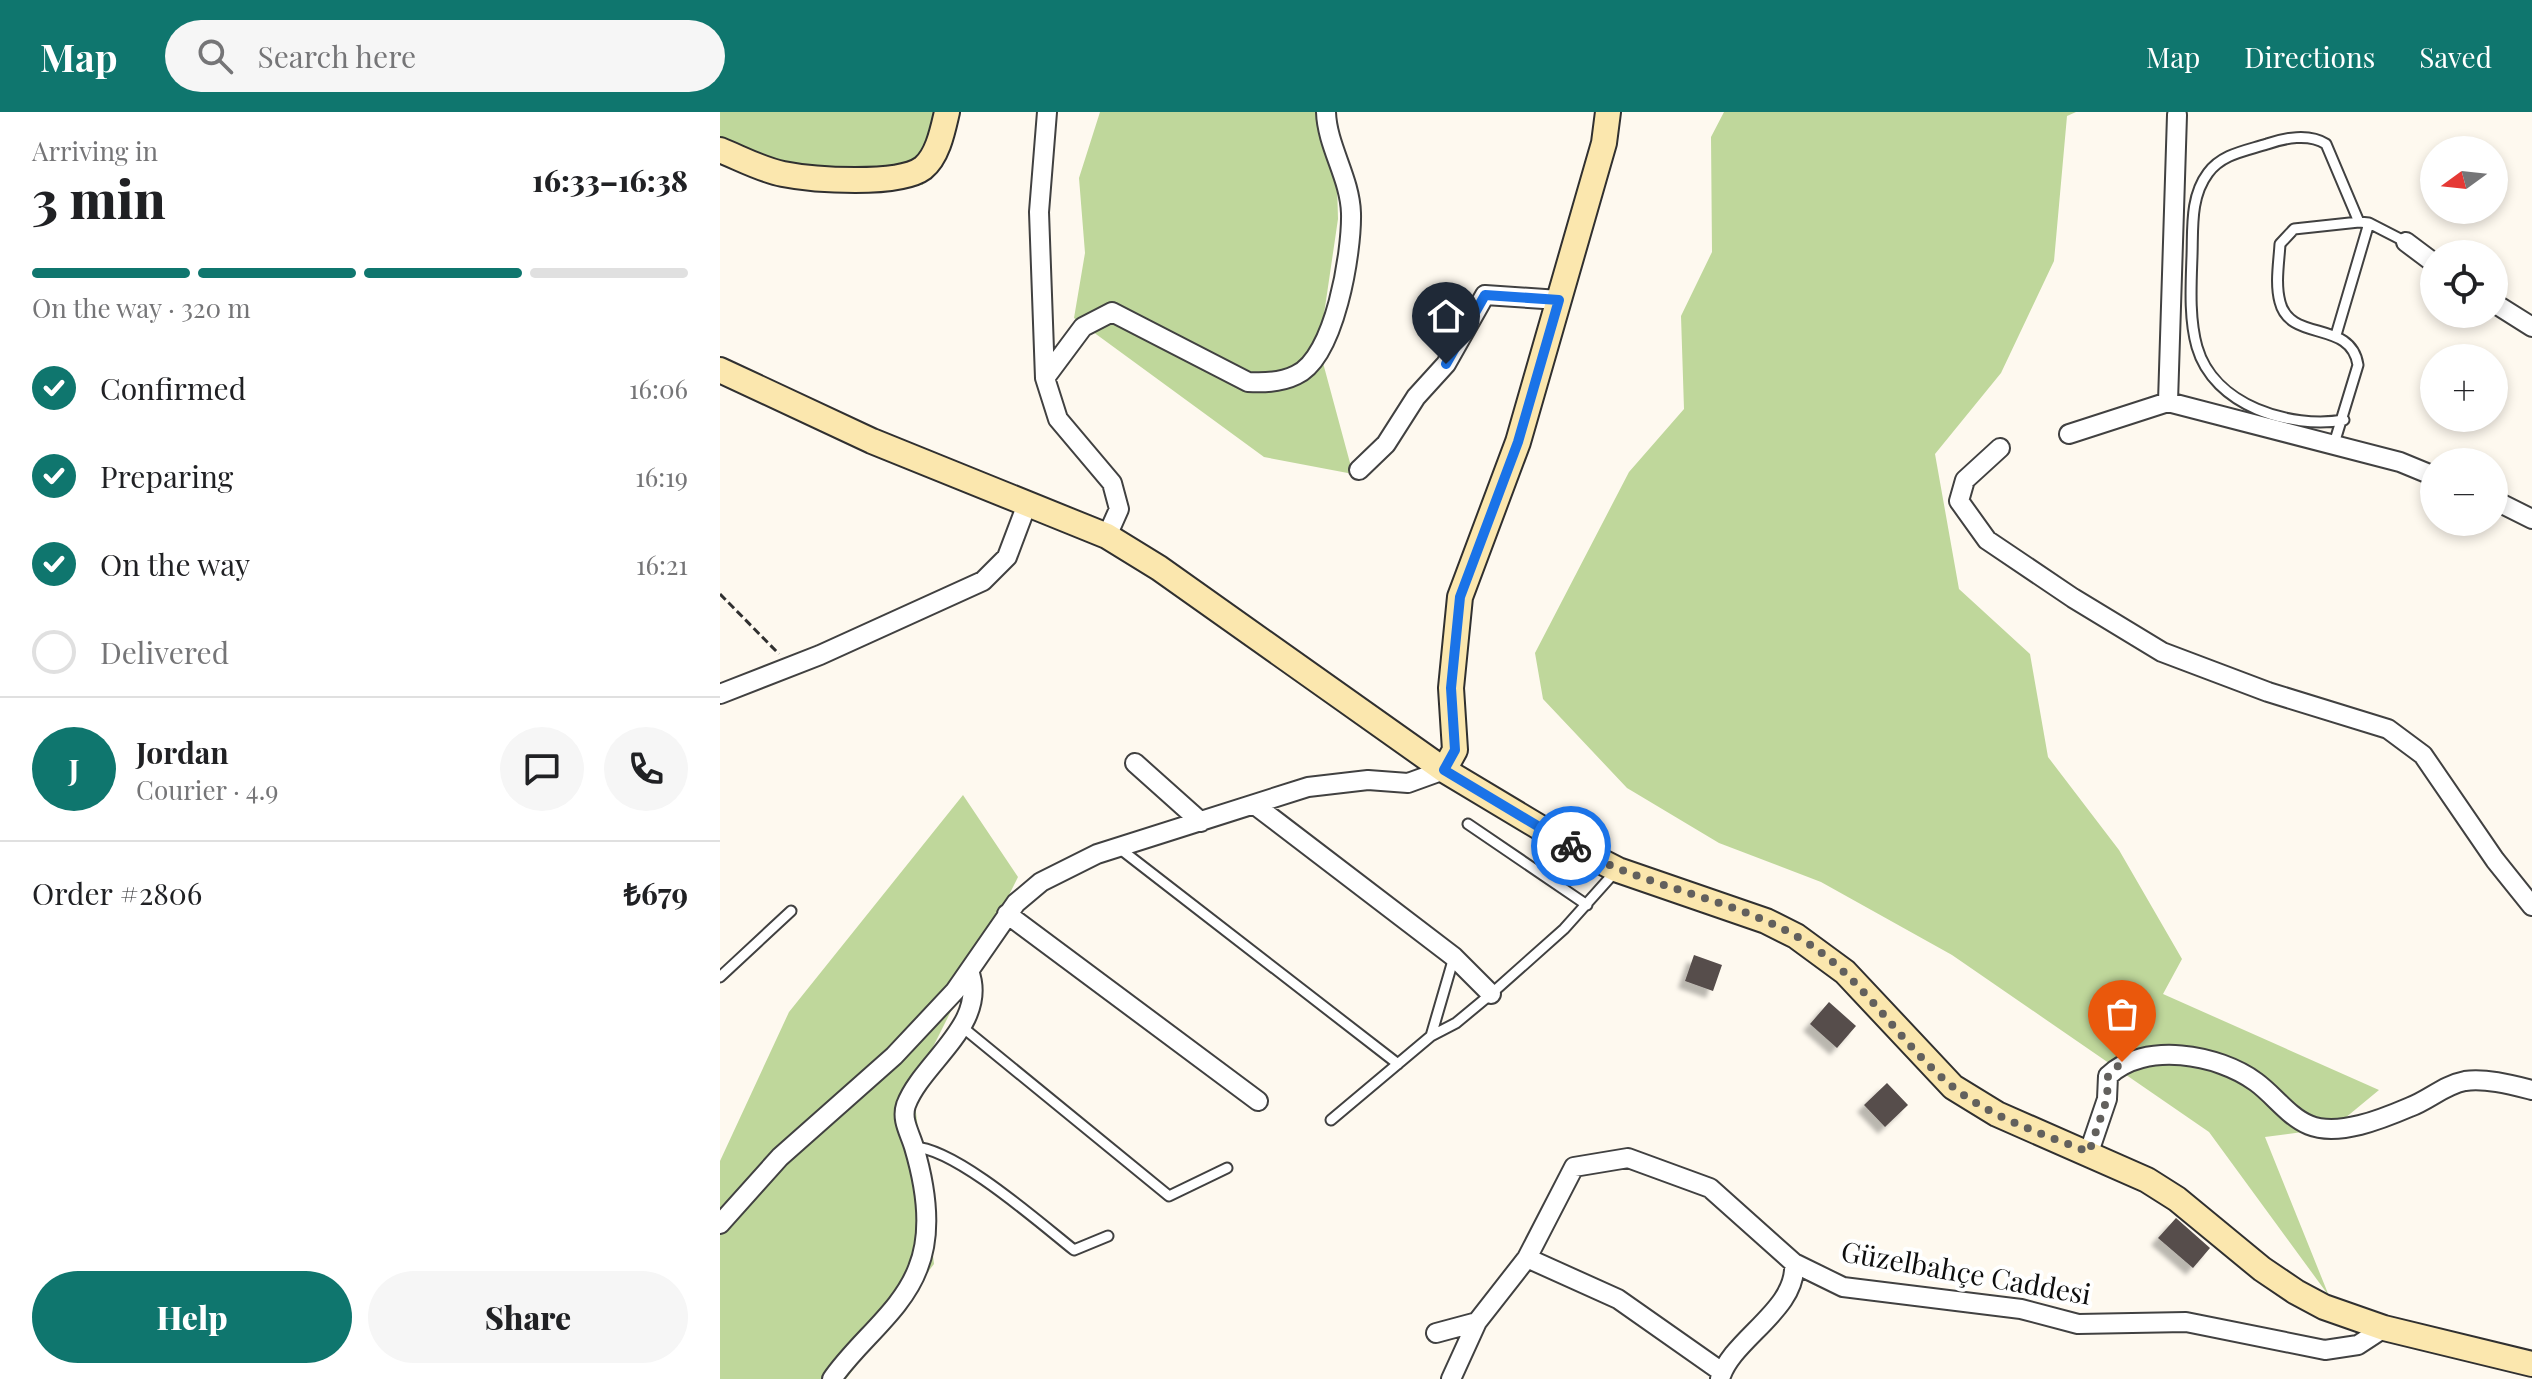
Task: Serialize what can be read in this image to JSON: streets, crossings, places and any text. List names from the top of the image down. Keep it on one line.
{"streets":{"street":["Güzelbahçe Caddesi"]},"north":"left","page":{"header":"Map","search":"Search here","nav":["Map","Directions","Saved"],"heading":["3 min","Arriving in","16:33–16:38"],"panel":["Jordan","Courier · 4.9","Order #2806","₺679"],"map_buttons":["+","−"],"bar":"On the way · 320 m","list":[["Confirmed","16:06"],["Preparing","16:19"],["On the way","16:21"],"Delivered"],"round":"J","buttons":["Help","Share"]}}
